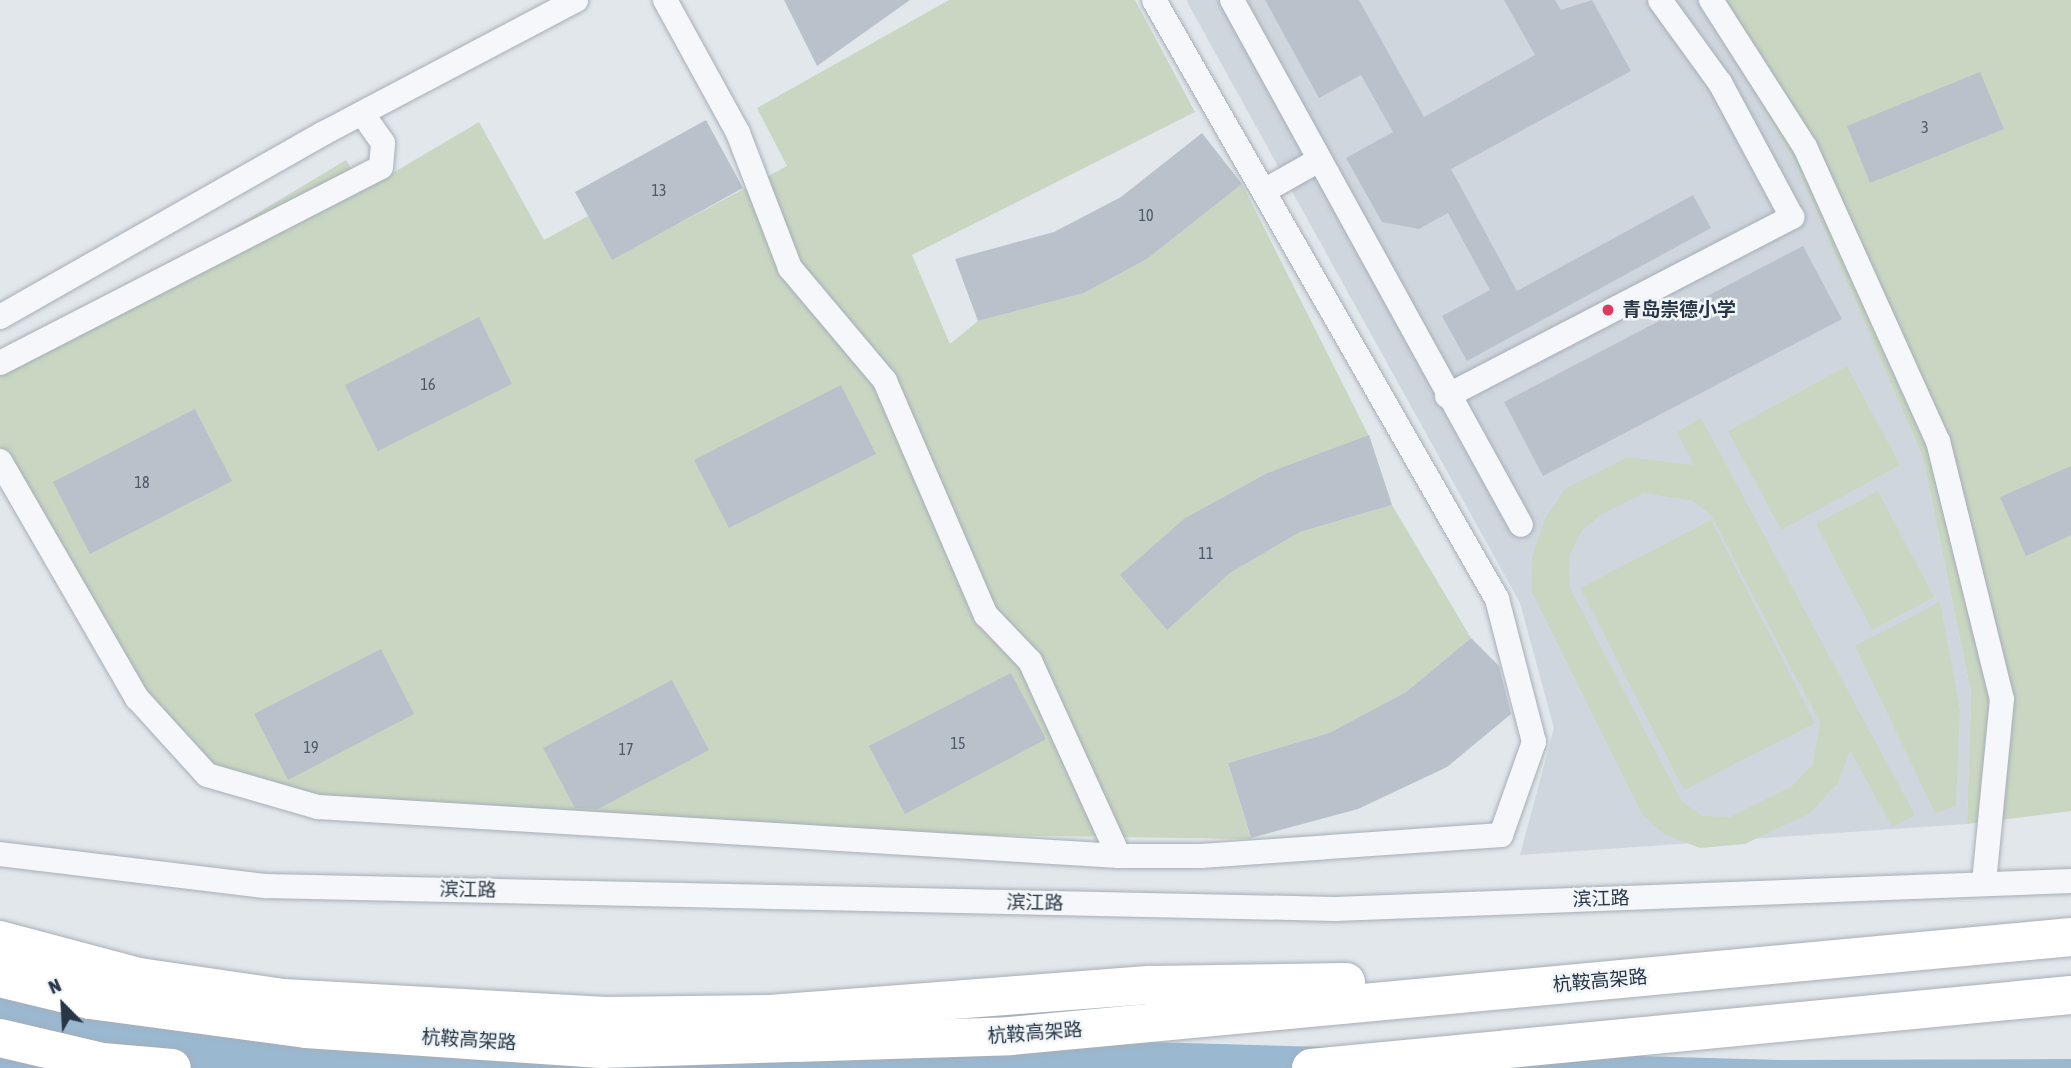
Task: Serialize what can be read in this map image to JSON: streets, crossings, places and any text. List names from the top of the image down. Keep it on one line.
{"streets":{"highway":["杭鞍高架路"],"street":["滨江路"]},"places":["青岛崇德小学"],"house_numbers":["3","13","10","16","18","11","15","19","17"],"north":"top left"}
